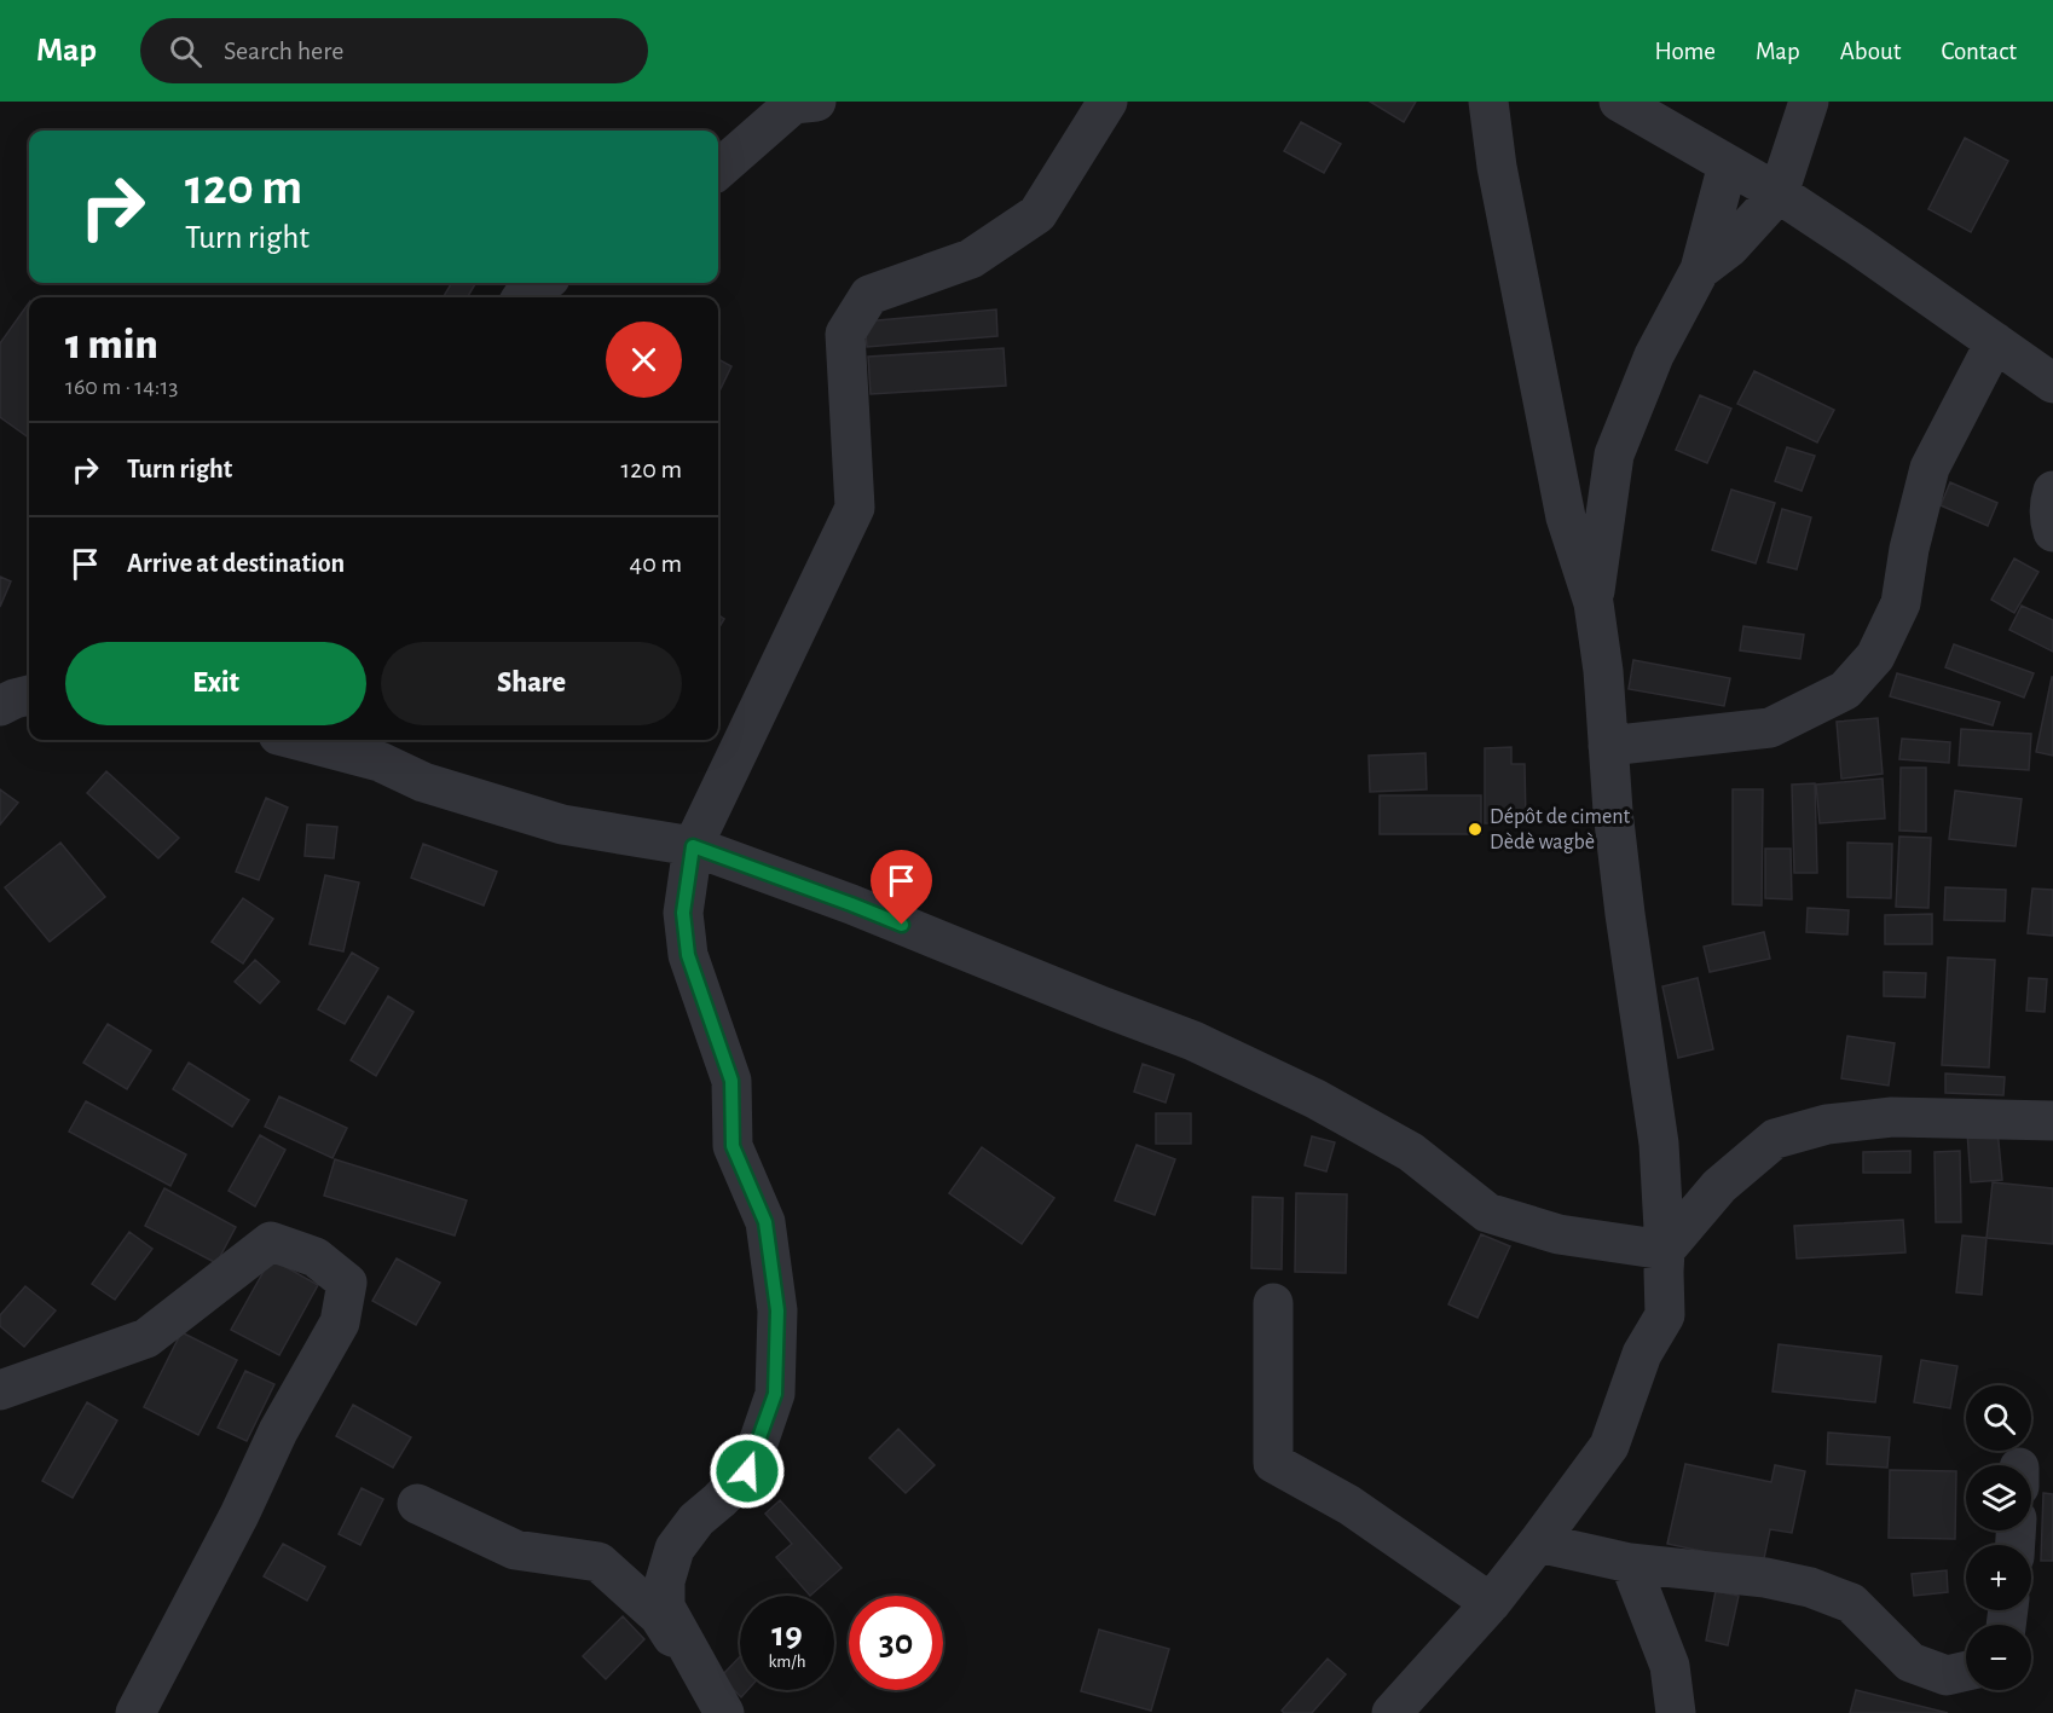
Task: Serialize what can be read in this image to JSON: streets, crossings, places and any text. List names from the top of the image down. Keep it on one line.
{"places":["Dépôt de ciment Dèdè wagbè"],"page":{"header":"Map","search":"Search here","nav":["Home","Map","About","Contact"],"turn":["120 m","Turn right"],"heading":["1 min","160 m · 14:13"],"list":[{"name":"Turn right","value":"120 m"},{"name":"Arrive at destination","value":"40 m"}],"buttons":["Exit","Share"],"map_buttons":["+","−"],"speed":"19 km/h","limit":"30"}}
